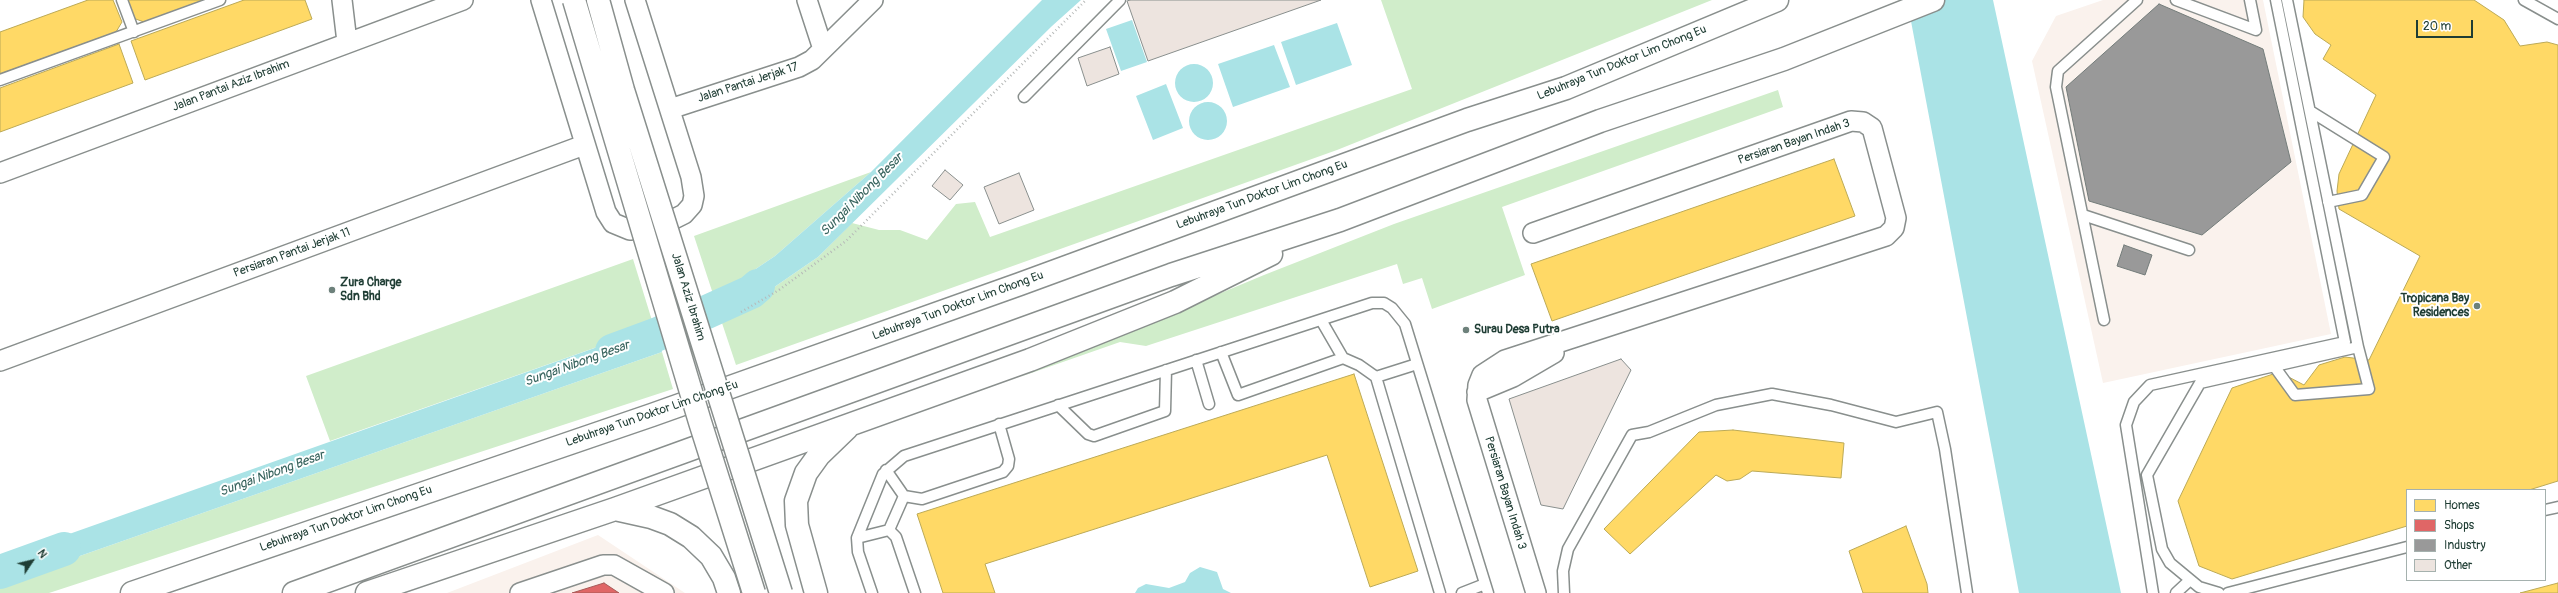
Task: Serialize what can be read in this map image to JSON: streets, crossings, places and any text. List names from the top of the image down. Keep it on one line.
{"streets":{"main road":["Lebuhraya Tun Doktor Lim Chong Eu","Jalan Aziz Ibrahim"],"street":["Jalan Pantai Jerjak 17","Jalan Pantai Aziz Ibrahim","Persiaran Bayan Indah 3","Persiaran Pantai Jerjak 11"]},"water":["Sungai Nibong Besar"],"places":["Zura Charge Sdn Bhd","Tropicana Bay Residences","Surau Desa Putra"],"legend":["Homes","Shops","Industry","Other"],"scale_bar":"20 m","north":"top right"}
